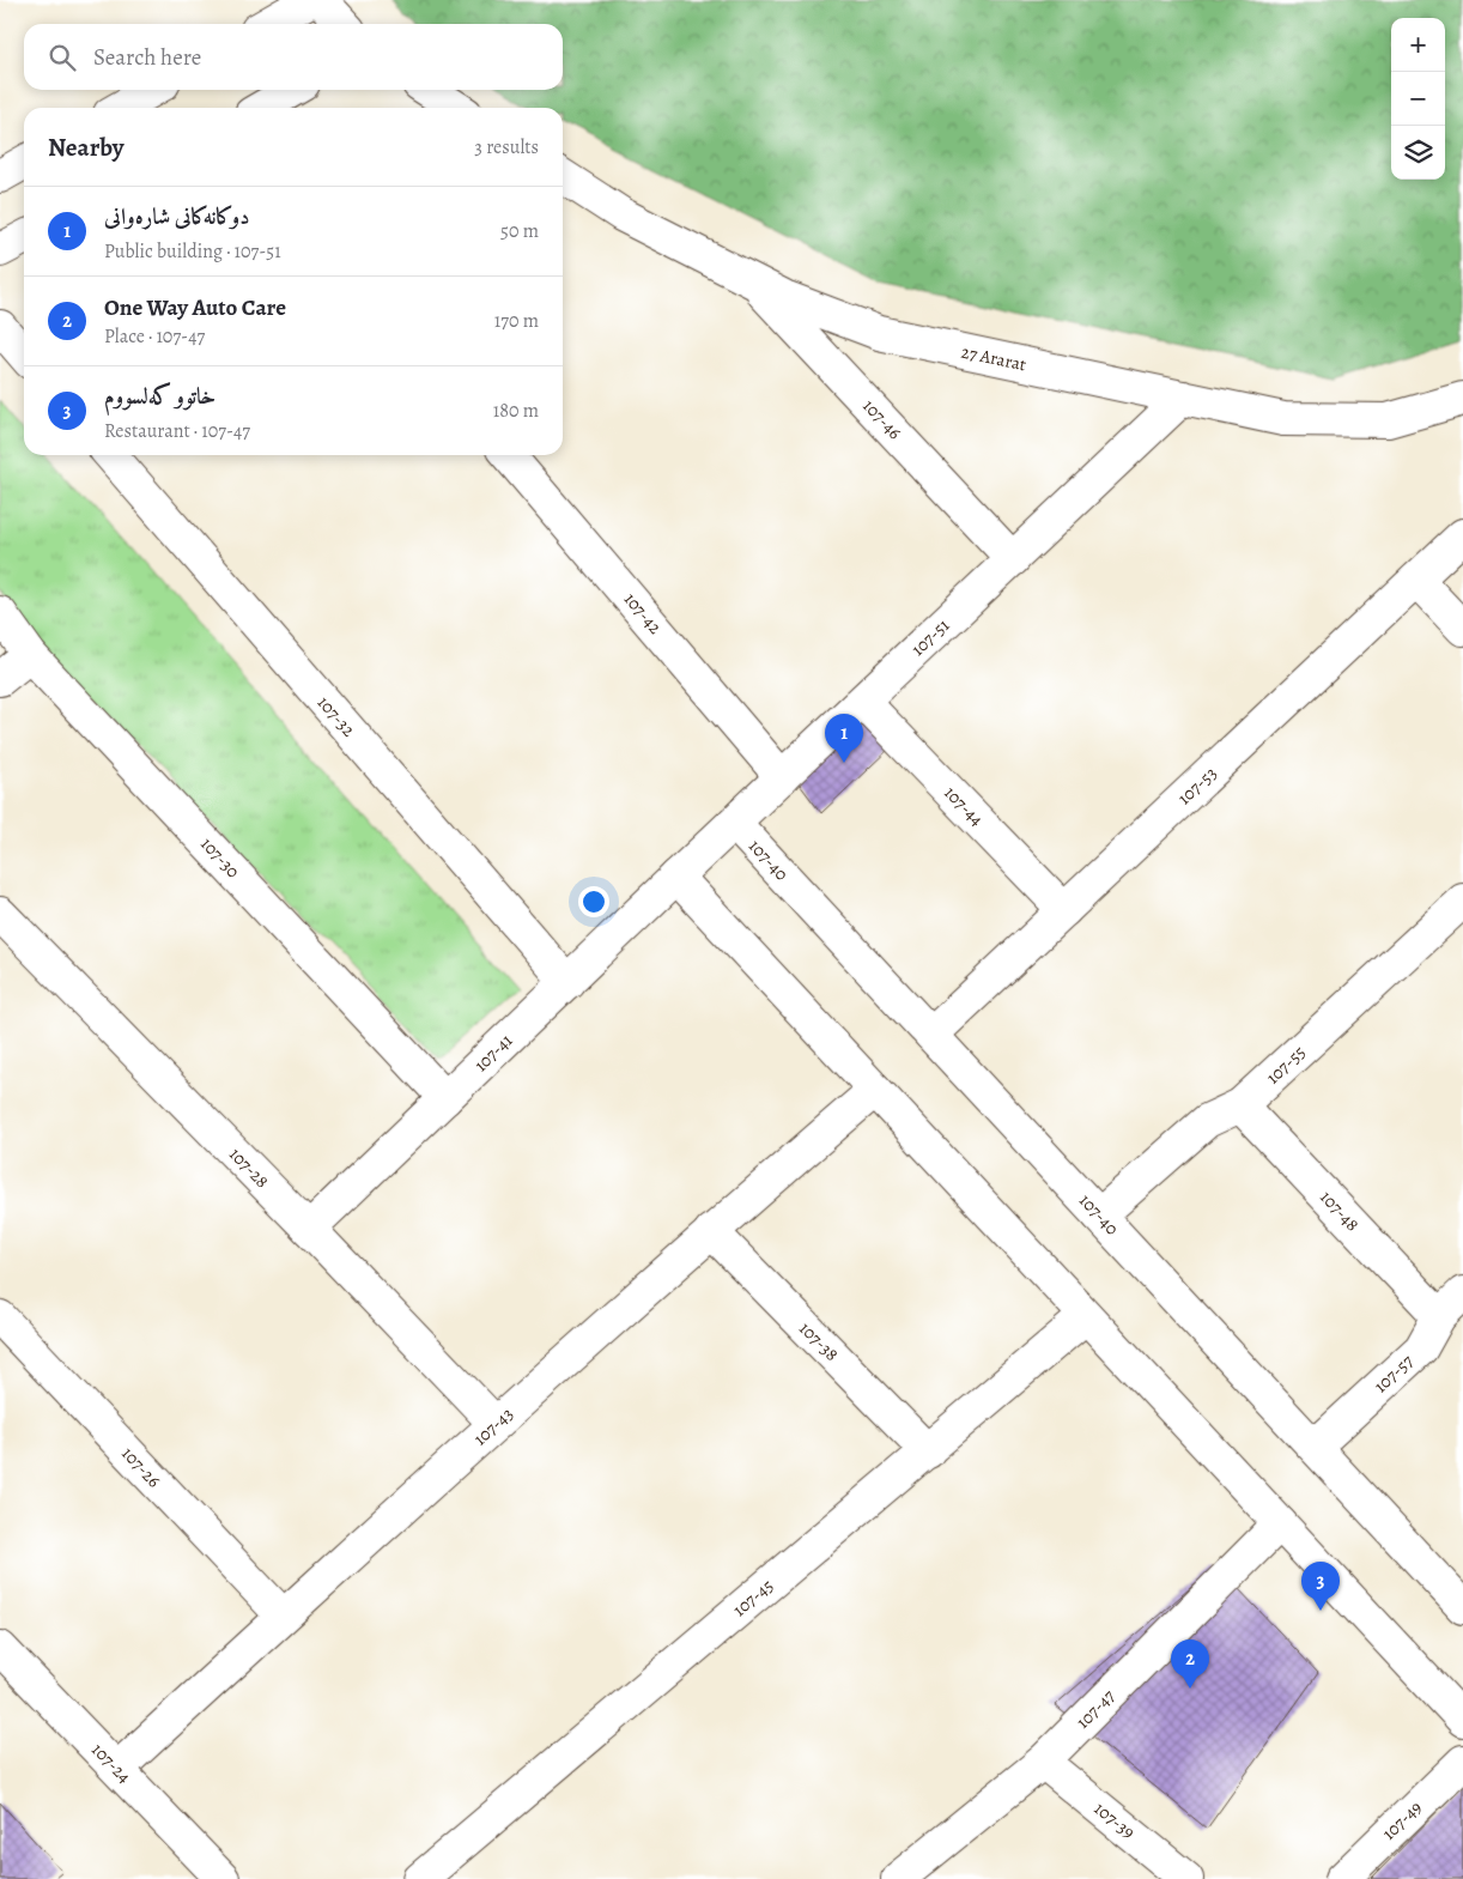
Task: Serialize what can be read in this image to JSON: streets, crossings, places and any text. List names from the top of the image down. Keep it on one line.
{"streets":{"street":["27 Ararat","107-46","107-42","107-51","107-32","107-53","107-44","107-30","107-40","107-41","107-55","107-28","107-48","107-38","107-57","107-43","107-26","107-45","107-47","107-24","107-39","107-49"]},"crossings":[["27 Ararat","107-46"],["27 Ararat","107-51"],["107-46","107-51"],["107-42","107-51"],["107-51","107-44"],["107-51","107-40"],["107-51","107-41"],["107-32","107-41"],["107-53","107-44"],["107-53","107-40"],["107-30","107-41"],["107-40","107-55"],["107-40","107-57"],["107-41","107-28"],["107-55","107-48"],["107-28","107-43"],["107-48","107-57"],["107-38","107-43"],["107-38","107-45"],["107-43","107-26"],["107-43","107-24"],["107-47","107-39"]],"page":{"map_buttons":["+","−"],"search":"Search here","heading":["Nearby","3 results"],"list":[{"mark":"1","name":"دوکانەکانی شارەوانی","note":"Public building · 107-51","value":"50 m"},{"mark":"2","name":"One Way Auto Care","note":"Place · 107-47","value":"170 m"},{"mark":"3","name":"خاتوو کەلسووم","note":"Restaurant · 107-47","value":"180 m"}],"pins":["1","3","2"]}}
